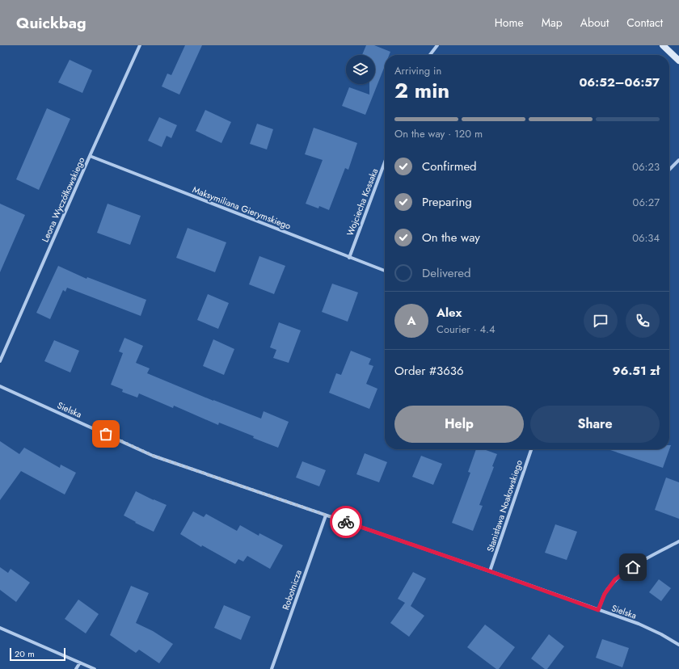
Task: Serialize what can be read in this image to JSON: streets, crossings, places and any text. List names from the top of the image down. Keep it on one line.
{"streets":{"street":["Leona Wyczółkowskiego","Wojciecha Kossaka","Maksymiliana Gierymskiego","Sielska","Stanisława Noakowskiego","Robotnicza"]},"crossings":[["Leona Wyczółkowskiego","Maksymiliana Gierymskiego"],["Wojciecha Kossaka","Maksymiliana Gierymskiego"],["Sielska","Stanisława Noakowskiego"],["Sielska","Robotnicza"]],"scale_bar":"20 m","page":{"header":"Quickbag","nav":["Home","Map","About","Contact"],"heading":["2 min","Arriving in","06:52–06:57"],"panel":["Alex","Courier · 4.4","Order #3636","96.51 zł"],"bar":"On the way · 120 m","list":[["Confirmed","06:23"],["Preparing","06:27"],["On the way","06:34"],"Delivered"],"round":"A","buttons":["Help","Share"],"scale":"20 m"}}
